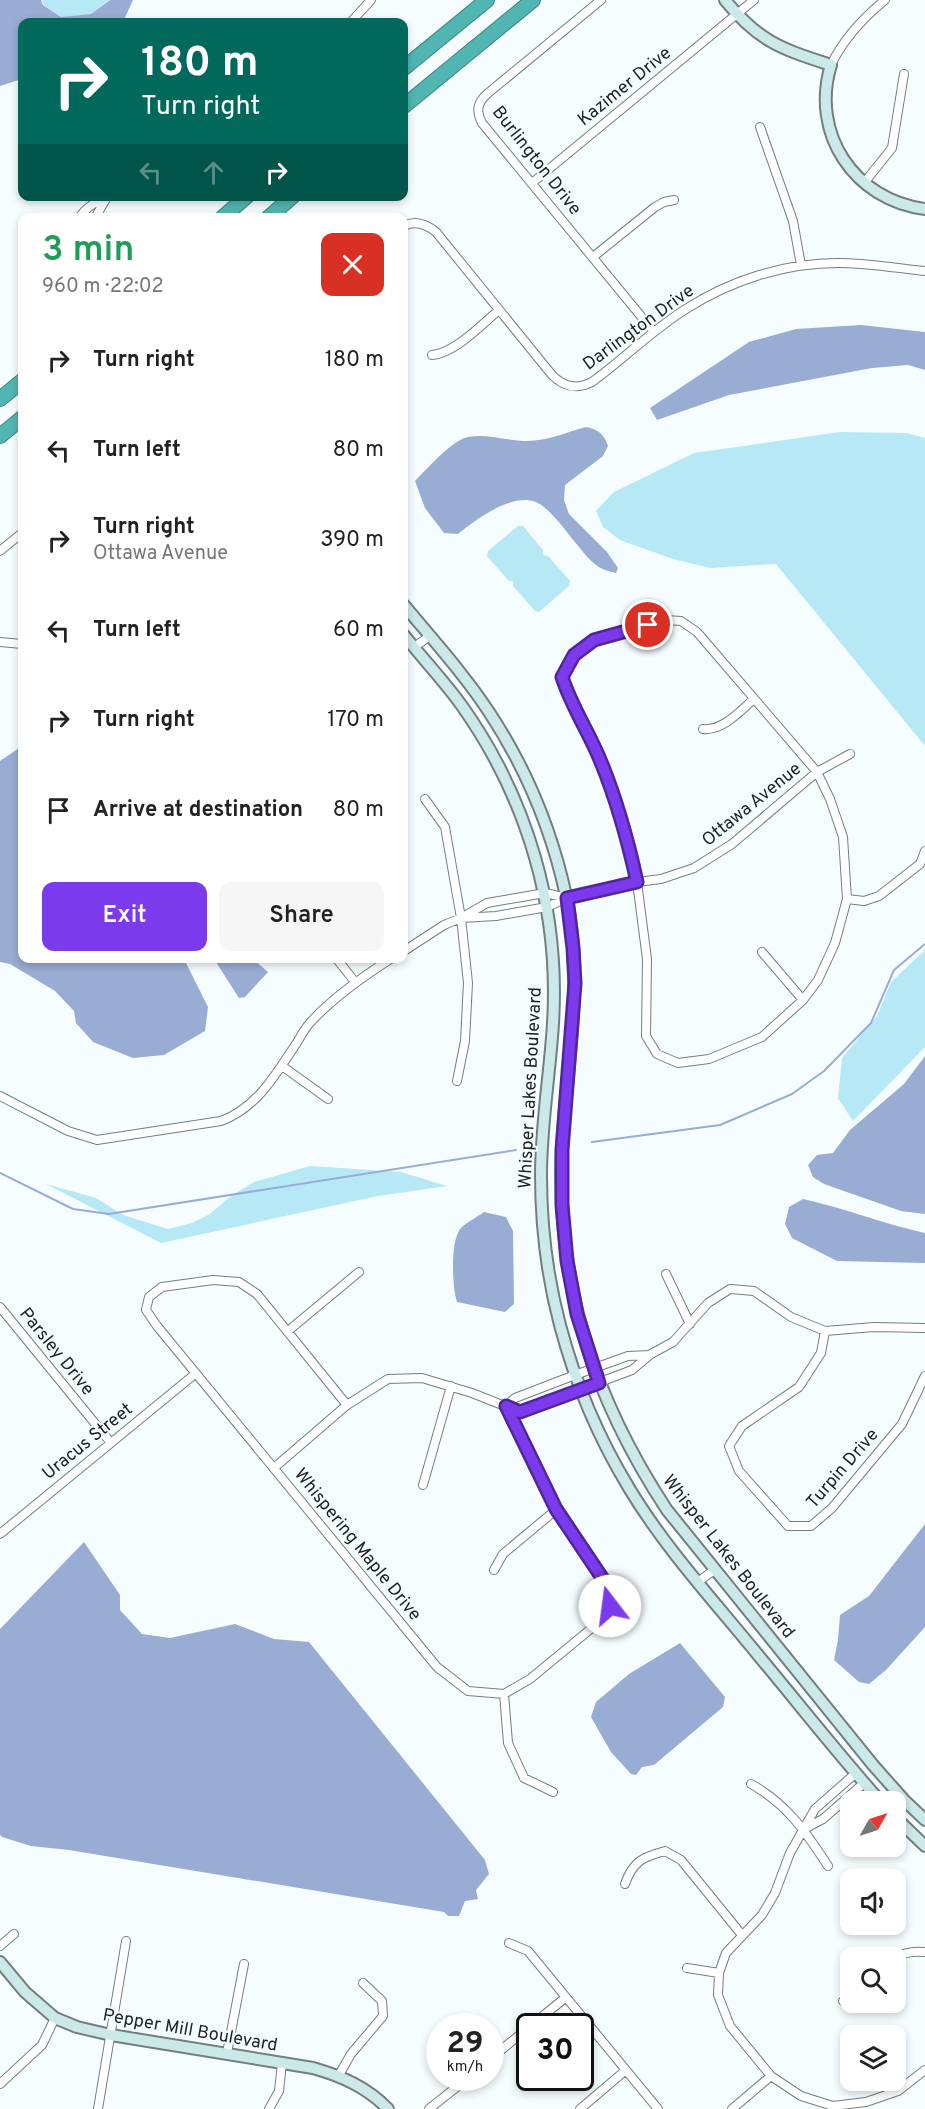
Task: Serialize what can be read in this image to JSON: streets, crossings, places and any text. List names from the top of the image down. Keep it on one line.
{"streets":{"street":["Kazimer Drive","Burlington Drive","Darlington Drive","Ottawa Avenue","Whisper Lakes Boulevard","Parsley Drive","Uracus Street","Turpin Drive","Whispering Maple Drive","Pepper Mill Boulevard"]},"crossings":[["Kazimer Drive","Burlington Drive"],["Burlington Drive","Darlington Drive"],["Ottawa Avenue","Whisper Lakes Boulevard"],["Parsley Drive","Uracus Street"],["Uracus Street","Whispering Maple Drive"]],"north":"top right","page":{"turn":["180 m","Turn right"],"heading":["3 min","960 m · 22:02"],"list":[{"name":"Turn right","value":"180 m"},{"name":"Turn left","value":"80 m"},{"name":"Turn right","note":"Ottawa Avenue","value":"390 m"},{"name":"Turn left","value":"60 m"},{"name":"Turn right","value":"170 m"},{"name":"Arrive at destination","value":"80 m"}],"buttons":["Exit","Share"],"speed":"29 km/h","limit":"30"}}
